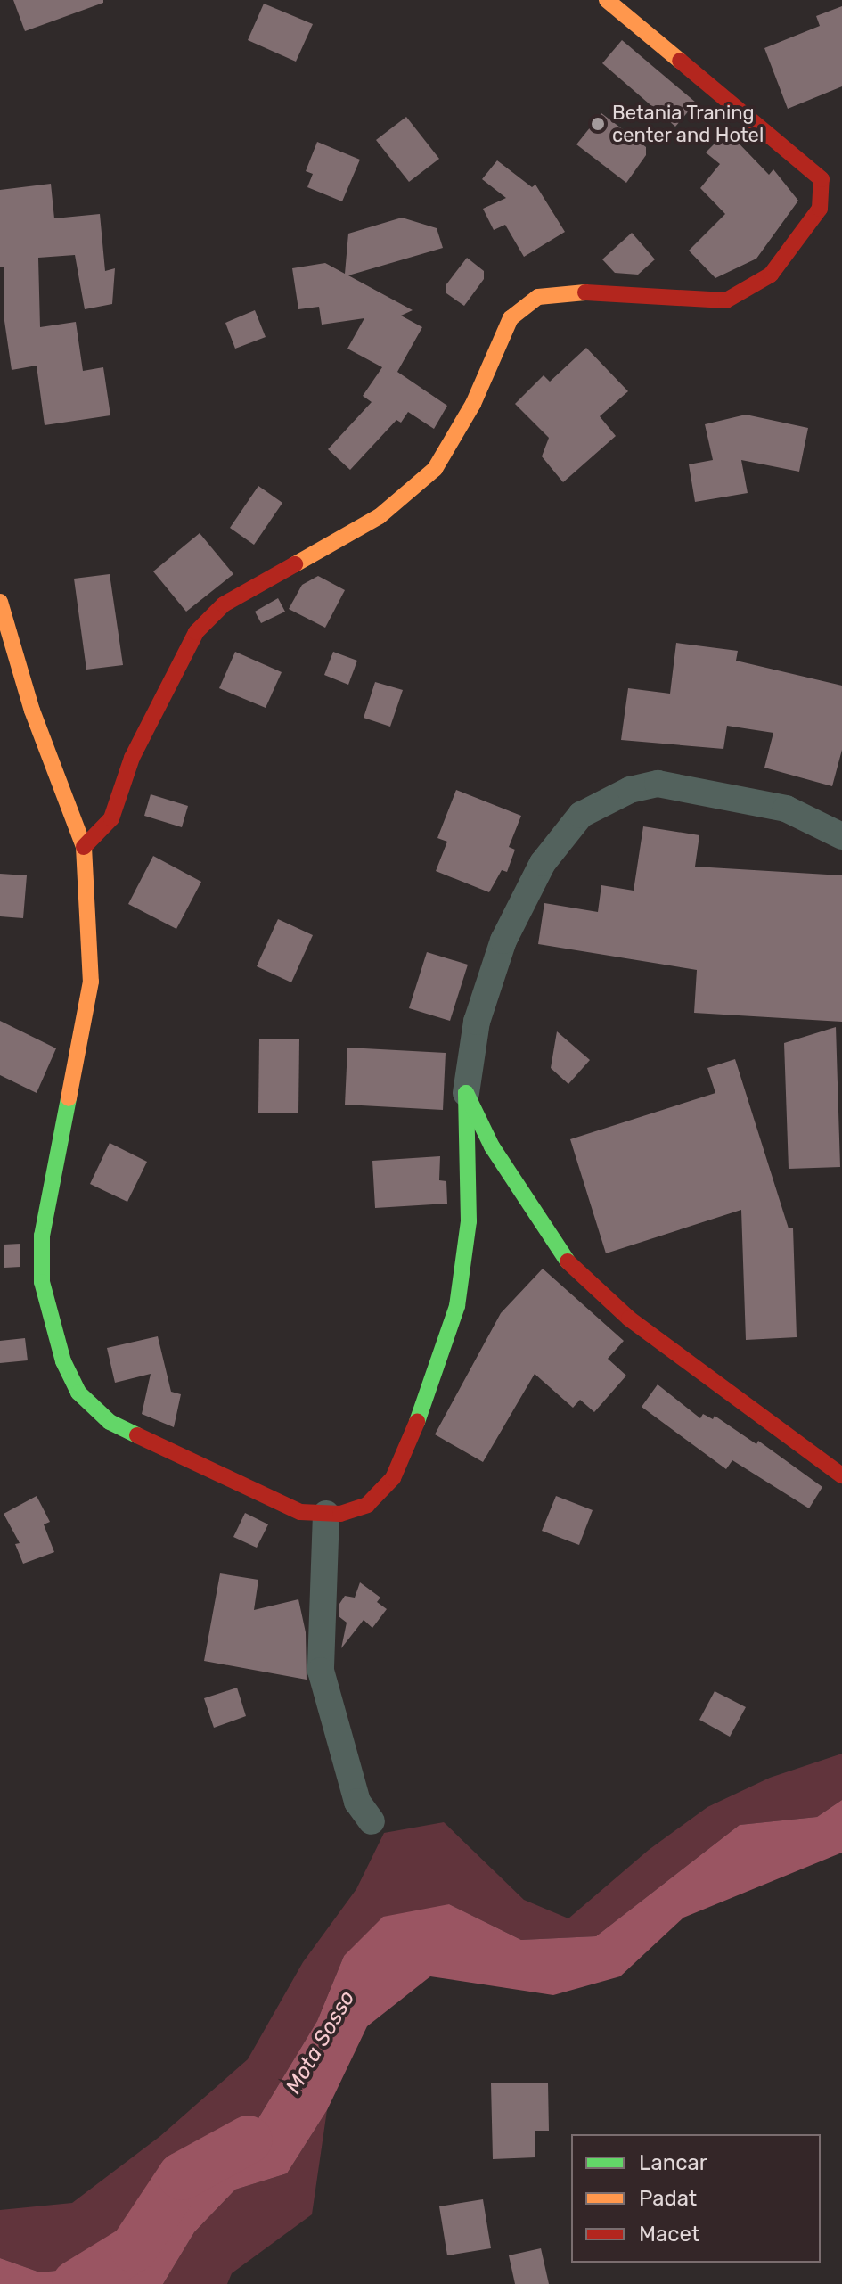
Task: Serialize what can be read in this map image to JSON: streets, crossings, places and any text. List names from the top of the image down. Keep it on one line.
{"water":["Mota Sosso"],"places":["Betania Traning center and Hotel"],"legend":["Lancar","Padat","Macet"]}
